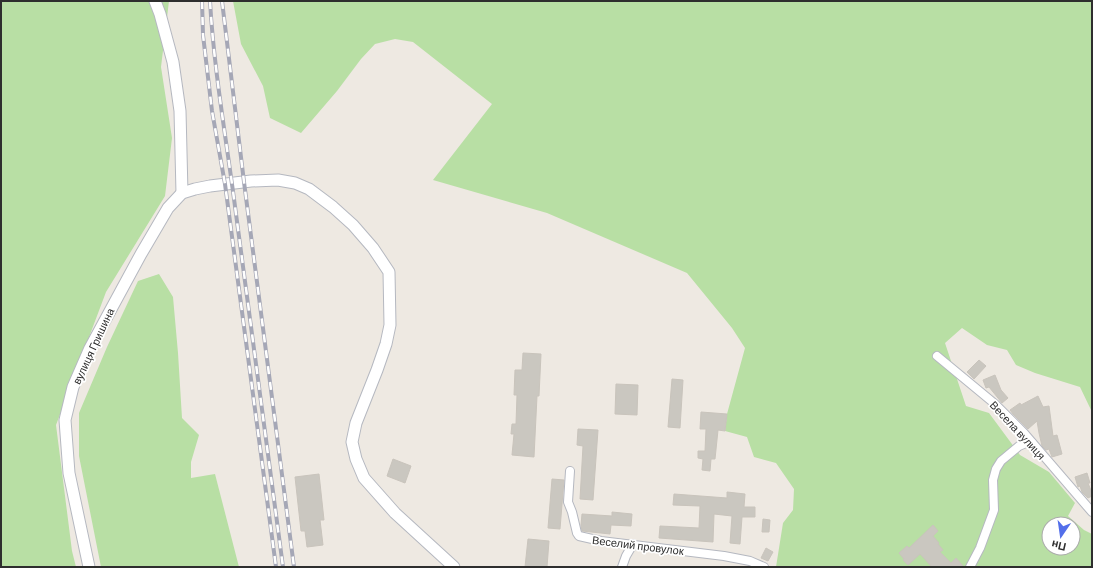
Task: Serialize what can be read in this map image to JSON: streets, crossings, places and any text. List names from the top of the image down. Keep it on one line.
{"streets":{"street":["вулиця Гришина","Весела вулиця","Веселий провулок"]},"north":"bottom"}
